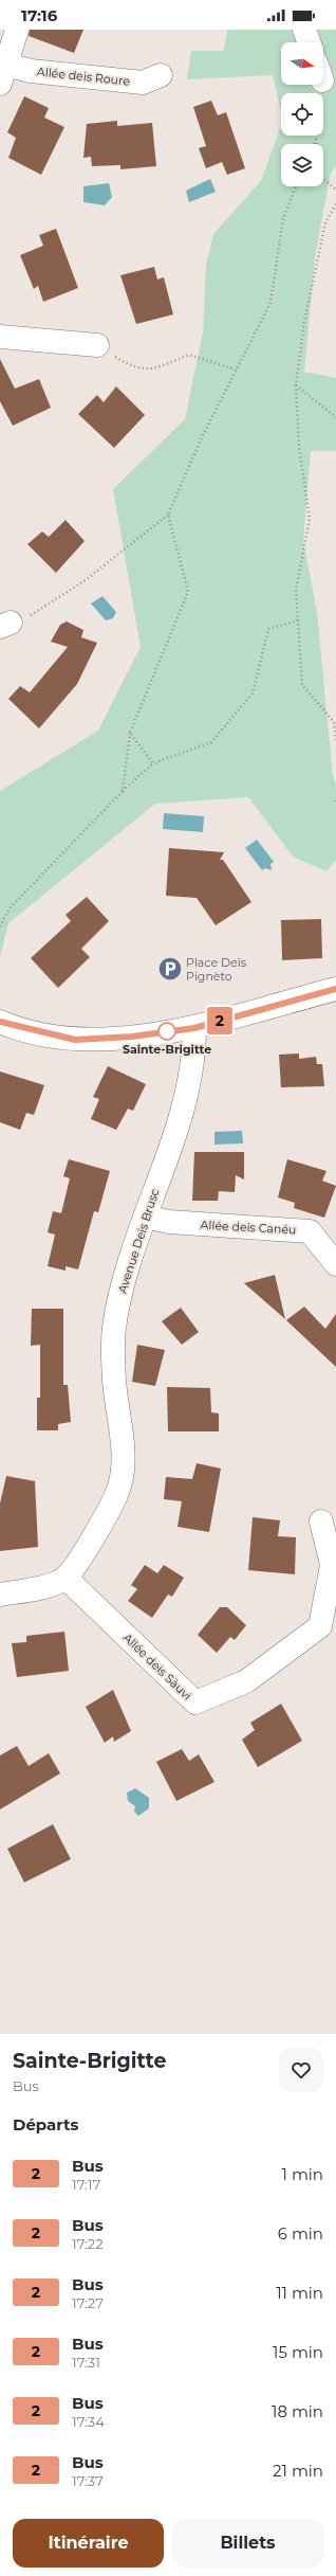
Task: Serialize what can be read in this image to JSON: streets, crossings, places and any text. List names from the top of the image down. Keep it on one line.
{"streets":{"street":["Allée deis Roure","Allée deis Canéu","Avenue Deïs Brusc","Allée deis Sàuvi"]},"crossings":[["Allée deis Canéu","Avenue Deïs Brusc"],["Avenue Deïs Brusc","Allée deis Sàuvi"]],"places":{"parking":["Place Deïs Pignèto"],"other":["Sainte-Brigitte"]},"lines":["bus line 2"],"north":"right","page":{"status":"17:16","on_map":"2","heading":[["Sainte-Brigitte","Bus"],"Départs"],"list":[{"mark":"2","name":"Bus","note":"17:17","value":"1 min"},{"mark":"2","name":"Bus","note":"17:22","value":"6 min"},{"mark":"2","name":"Bus","note":"17:27","value":"11 min"},{"mark":"2","name":"Bus","note":"17:31","value":"15 min"},{"mark":"2","name":"Bus","note":"17:34","value":"18 min"},{"mark":"2","name":"Bus","note":"17:37","value":"21 min"}],"buttons":["Itinéraire","Billets"]}}
